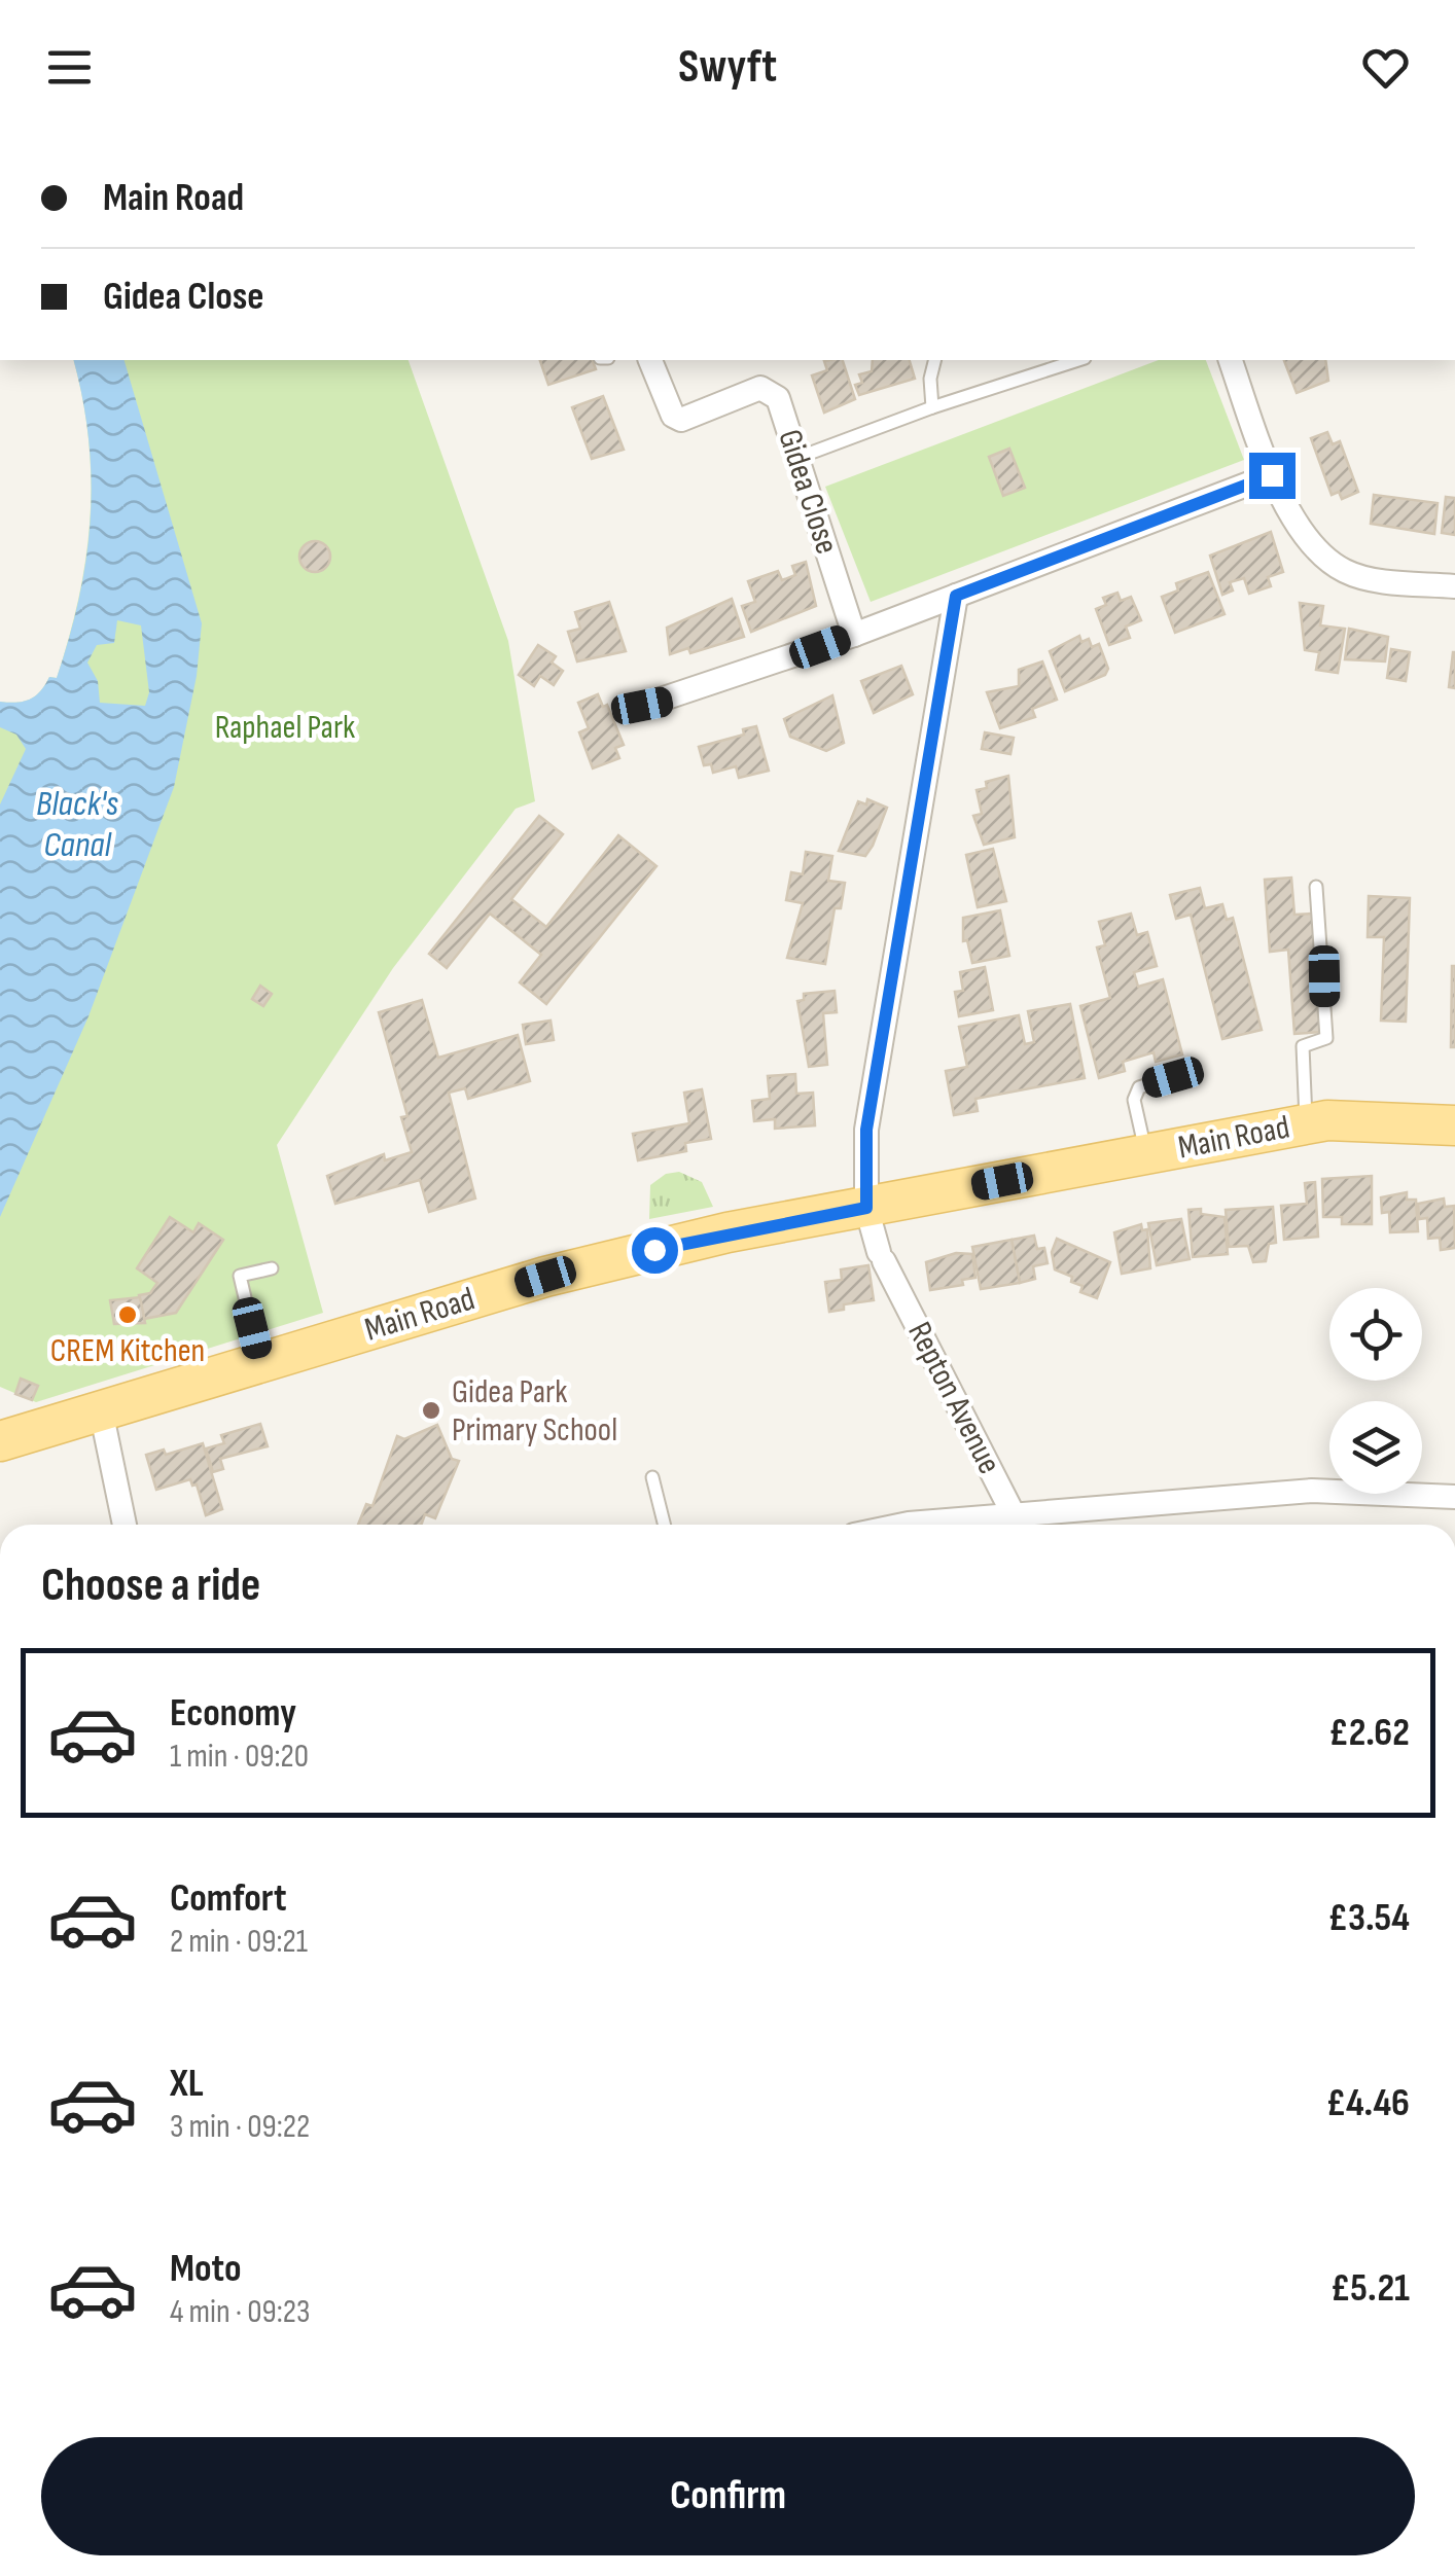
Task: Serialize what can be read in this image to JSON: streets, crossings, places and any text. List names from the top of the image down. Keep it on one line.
{"streets":{"main road":["Main Road"],"street":["Gidea Close","Repton Avenue"]},"crossings":[["Main Road","Repton Avenue"]],"water":["Black's Canal"],"parks":["Raphael Park"],"places":["CREM Kitchen","Gidea Park Primary School"],"page":{"header":"Swyft","banner":["Main Road","Gidea Close"],"heading":"Choose a ride","list":[{"name":"Economy","note":"1 min · 09:20","value":"£2.62"},{"name":"Comfort","note":"2 min · 09:21","value":"£3.54"},{"name":"XL","note":"3 min · 09:22","value":"£4.46"},{"name":"Moto","note":"4 min · 09:23","value":"£5.21"}],"buttons":"Confirm"}}
